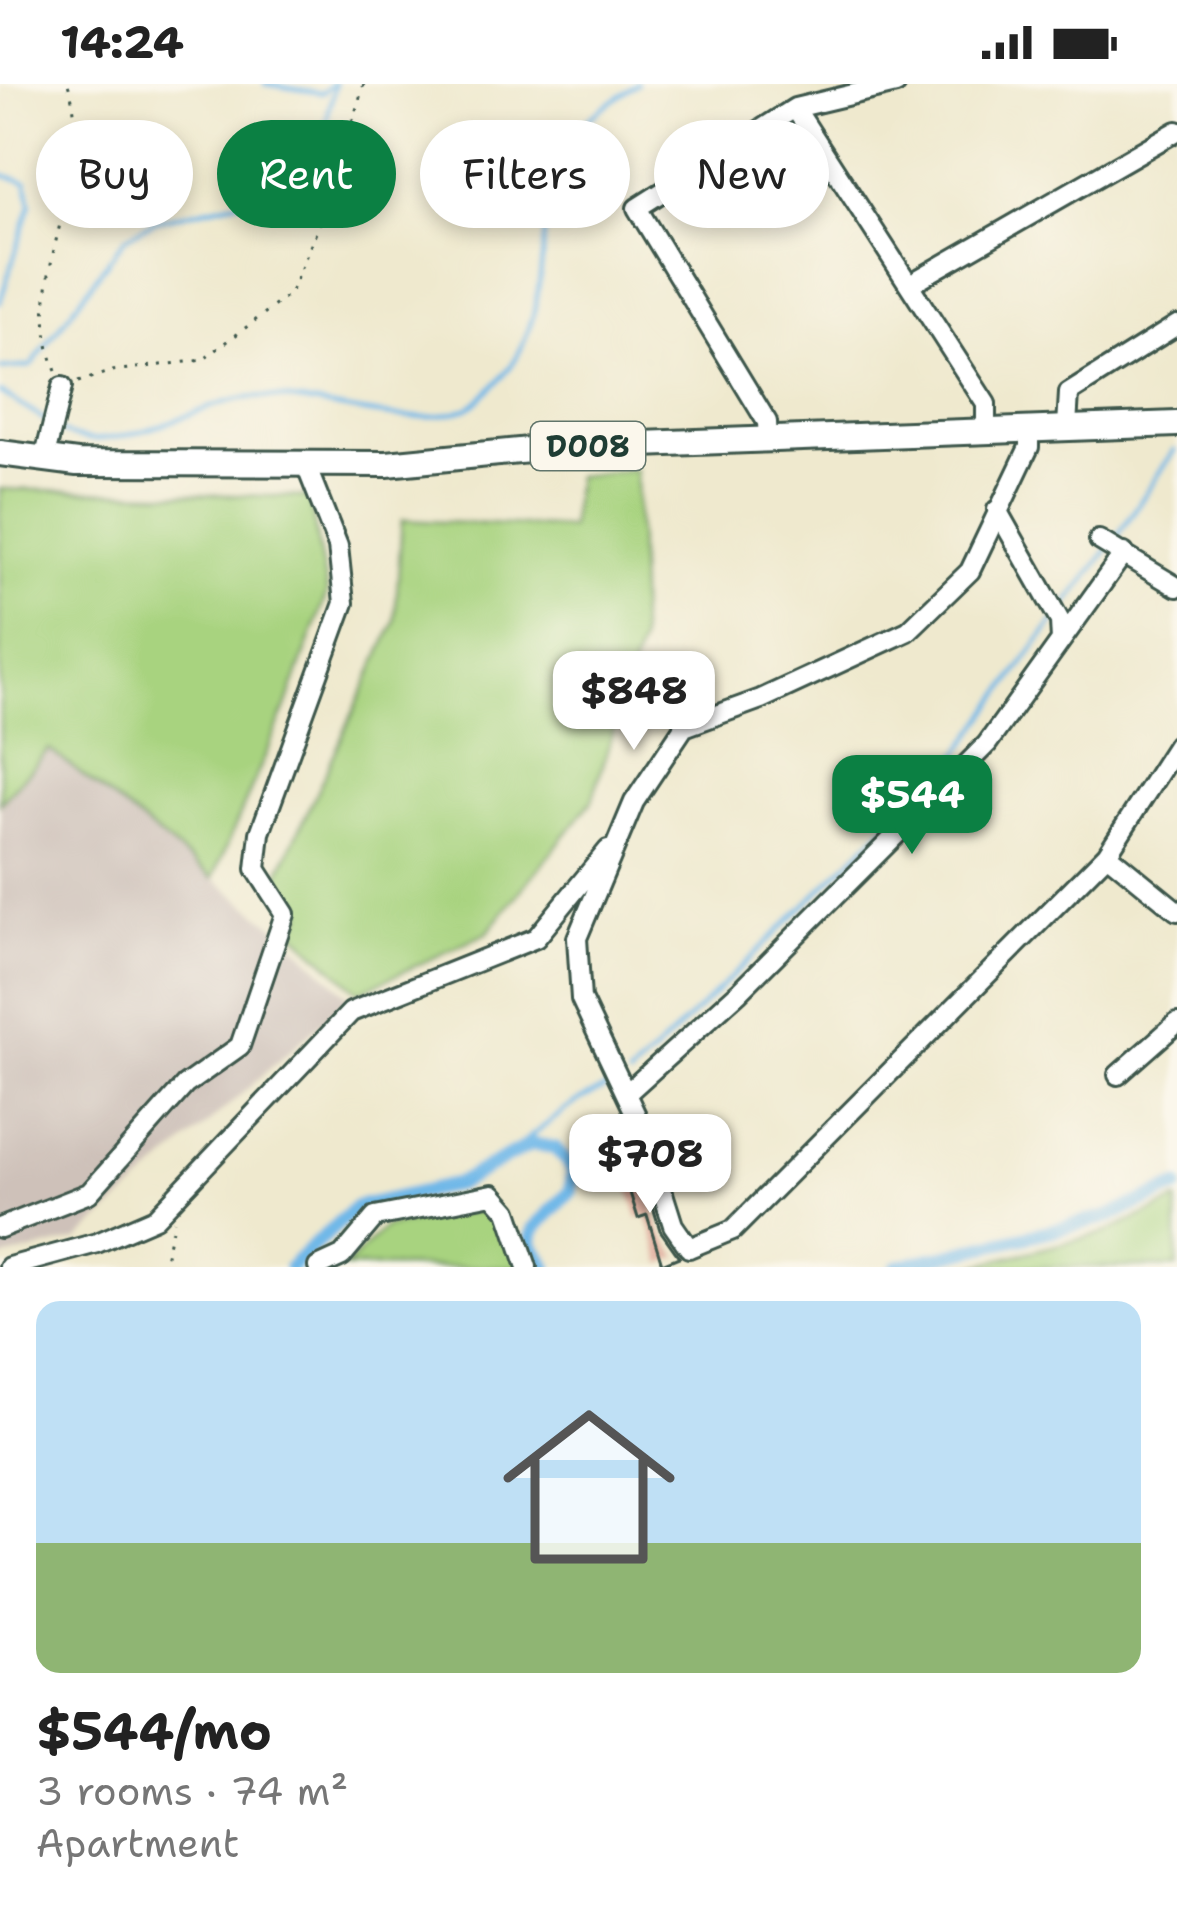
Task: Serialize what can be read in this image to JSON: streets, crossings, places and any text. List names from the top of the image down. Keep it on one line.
{"streets":{"main road":["D008"]},"page":{"status":"14:24","chip":["Buy","Rent","Filters","New"],"price":["$848","$544","$708"],"list":[{"name":"$544/mo","note":"3 rooms · 74 m² · Apartment"}]}}
